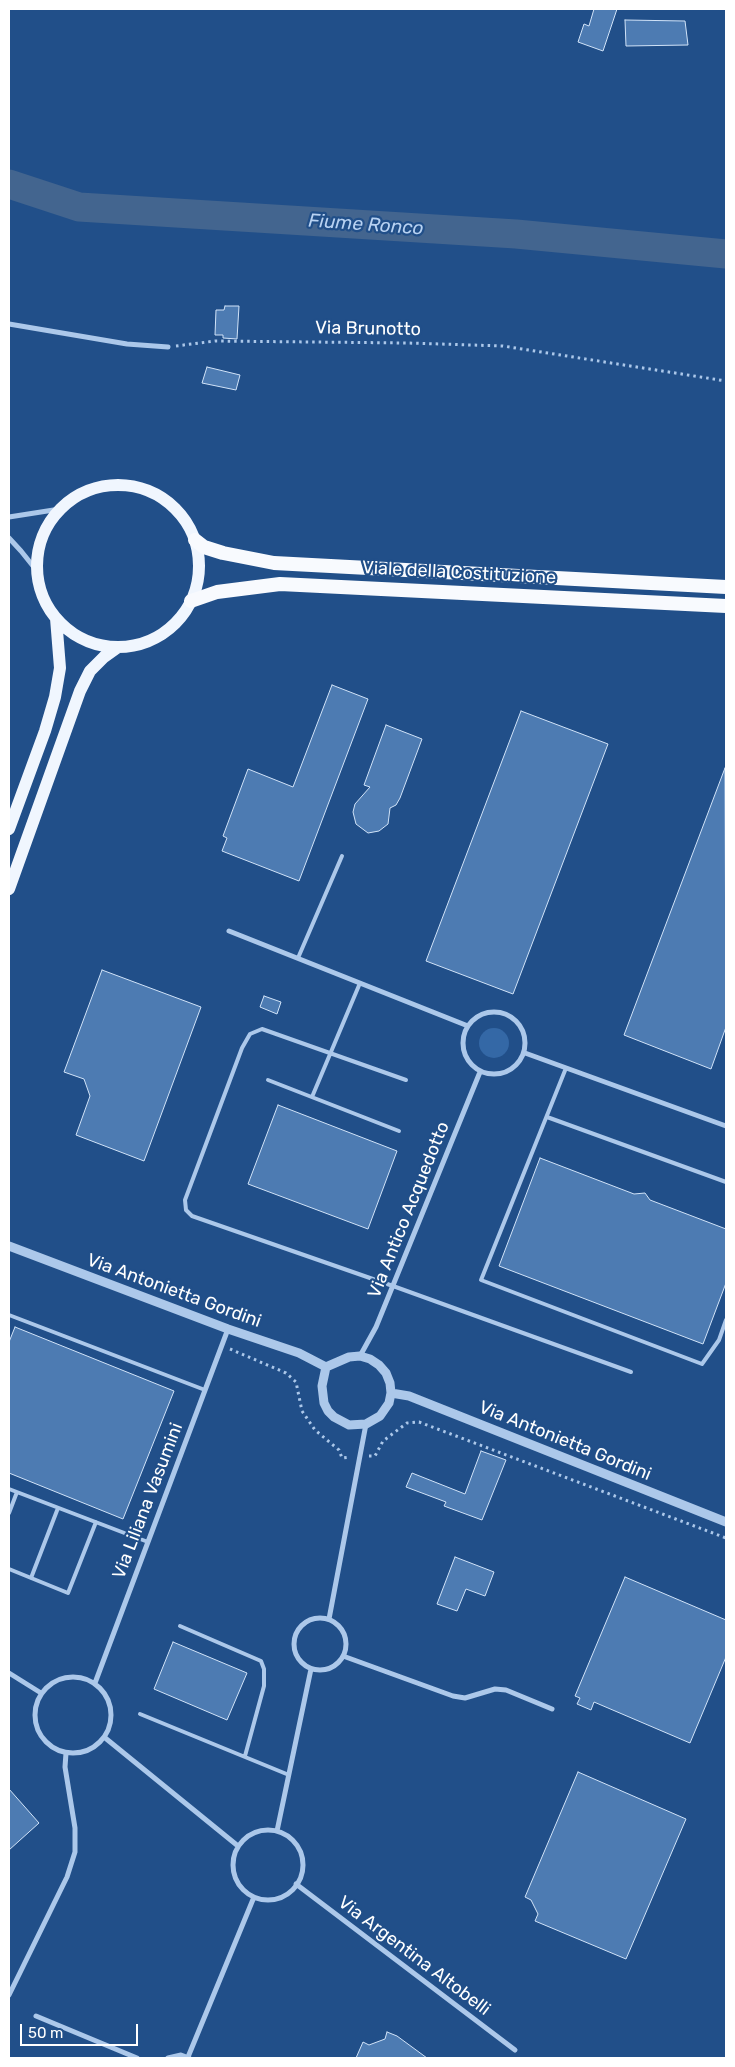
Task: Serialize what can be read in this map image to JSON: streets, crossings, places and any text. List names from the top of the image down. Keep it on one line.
{"streets":{"highway":["Viale della Costituzione"],"street":["Via Antico Acquedotto","Via Antonietta Gordini","Via Liliana Vasumini","Via Argentina Altobelli"],"path":["Via Brunotto"]},"crossings":[["Via Antico Acquedotto","Via Antonietta Gordini"],["Via Antonietta Gordini","Via Liliana Vasumini"]],"water":["Fiume Ronco"],"scale_bar":"50 m"}
